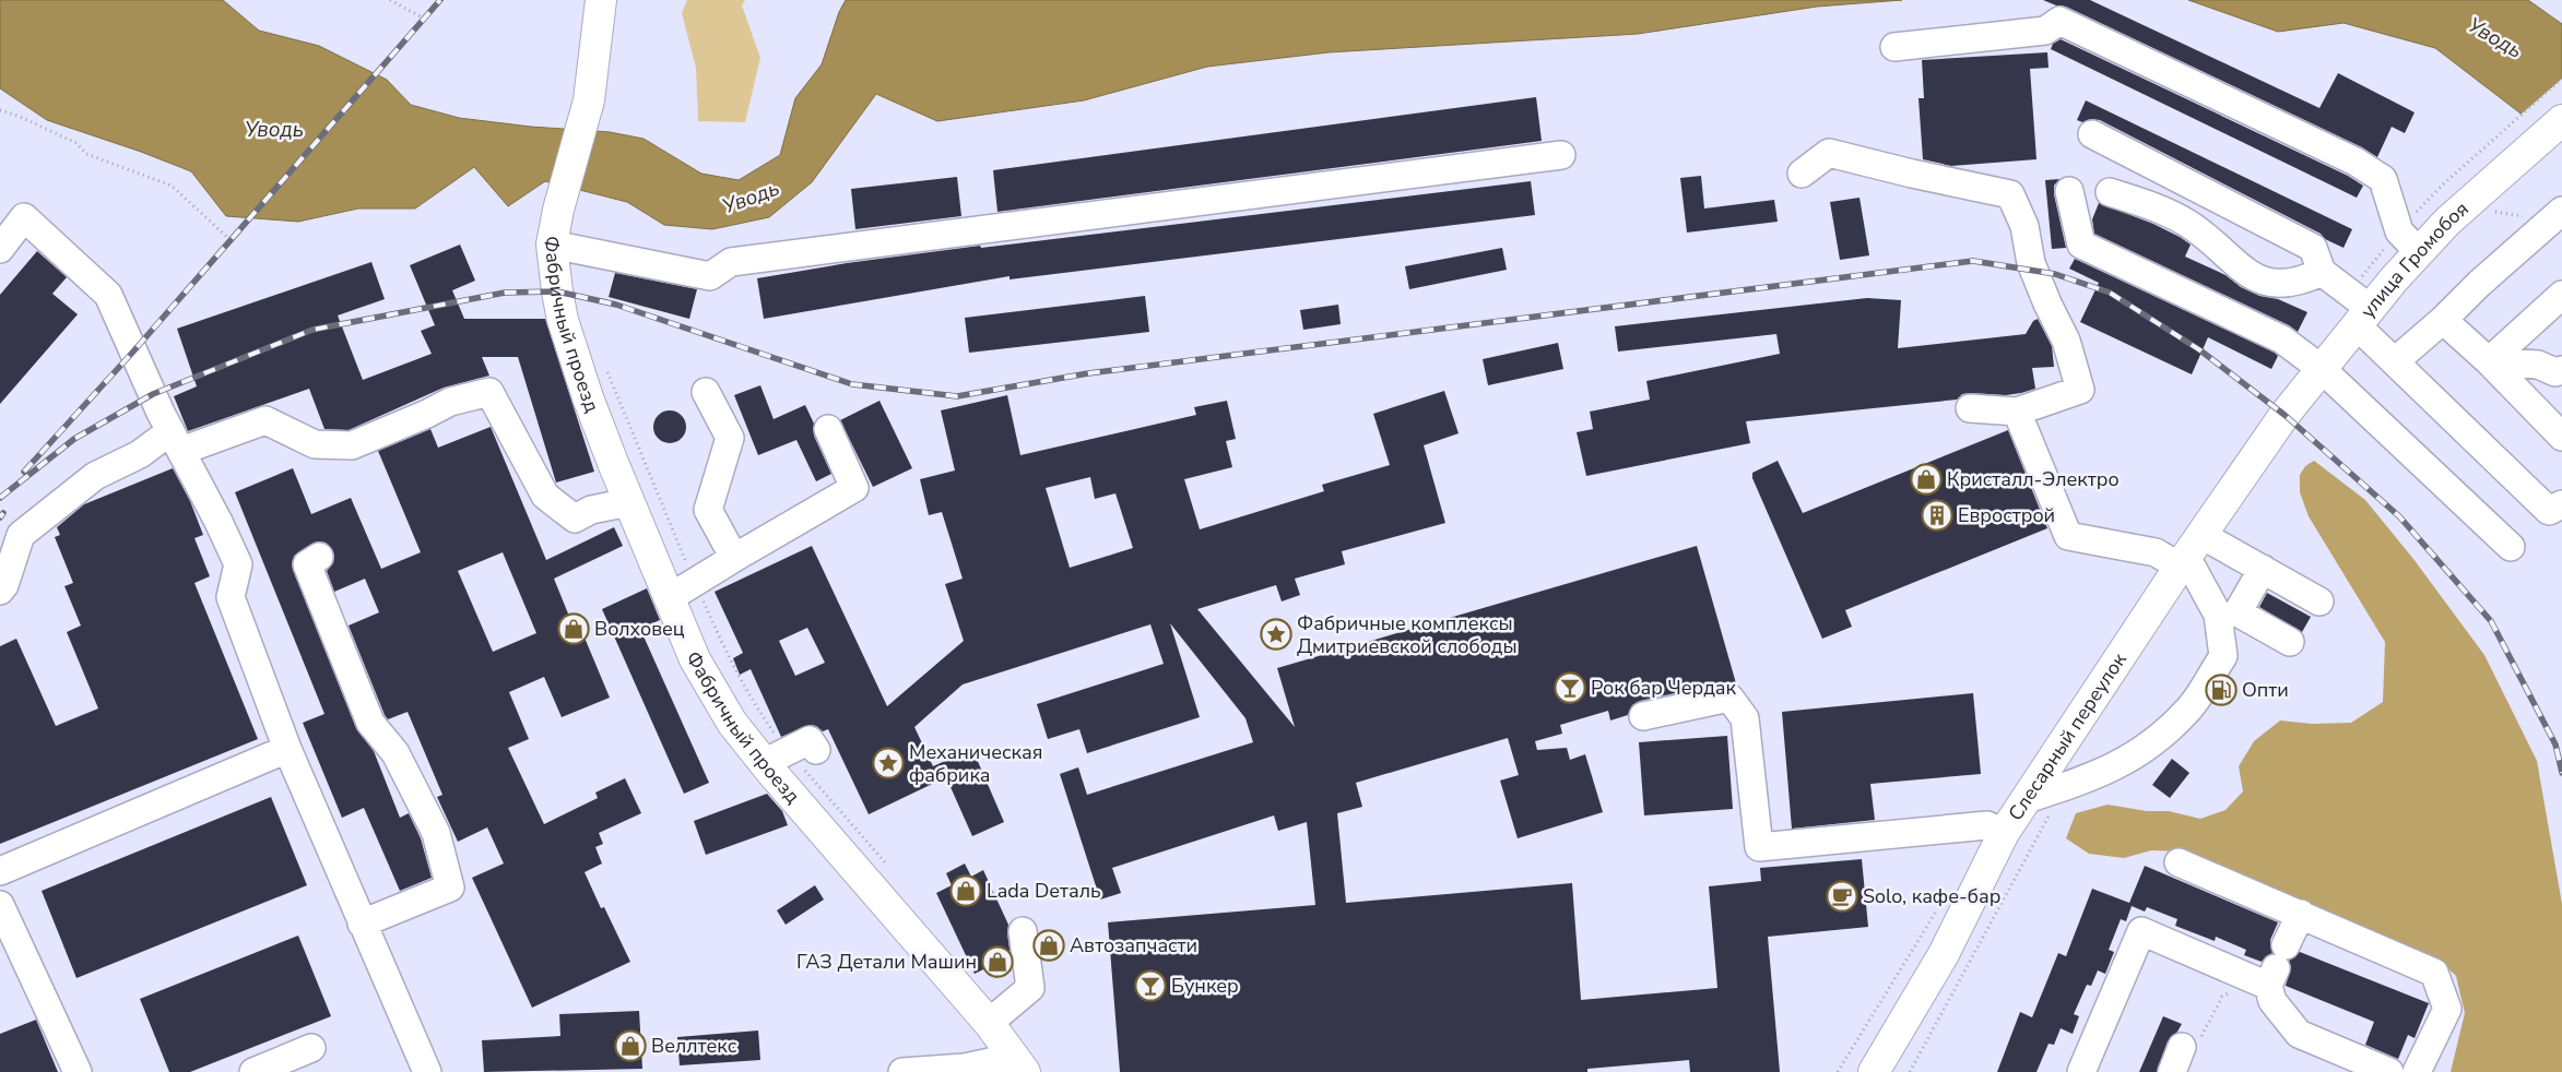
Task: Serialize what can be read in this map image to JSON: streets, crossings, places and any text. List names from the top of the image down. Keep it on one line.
{"streets":{"main road":["улица Громобоя","Фабричный проезд","Слесарный переулок"]},"crossings":[["улица Громобоя","Слесарный переулок"]],"water":["Уводь"],"places":{"shop":["Кристалл-Электро","Волховец","Lada Dеталь","Автозапчасти","ГАЗ Детали Машин","Веллтекс"],"building":["Еврострой"],"place":["Фабричные комплексы Дмитриевской слободы","Механическая фабрика"],"bar":["Рок бар Чердак","Бункер"],"fuel station":["Опти"],"cafe":["Solo, кафе-бар"]}}
